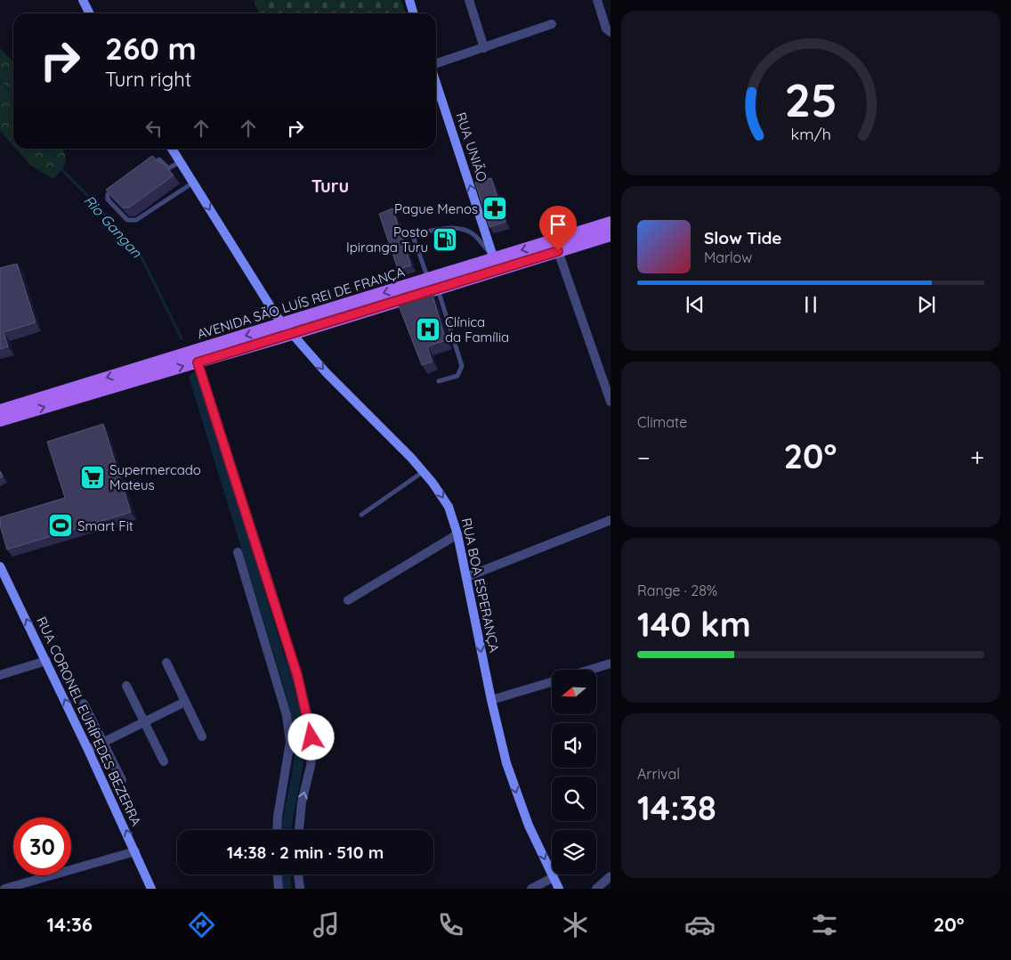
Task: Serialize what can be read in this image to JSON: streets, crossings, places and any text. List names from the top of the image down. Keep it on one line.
{"streets":{"main road":["RUA UNIÃO","AVENIDA SÃO LUÍS REI DE FRANÇA","RUA BOA ESPERANÇA","RUA CORONEL EURÍPEDES BEZERRA"]},"crossings":[["RUA UNIÃO","AVENIDA SÃO LUÍS REI DE FRANÇA"],["AVENIDA SÃO LUÍS REI DE FRANÇA","RUA BOA ESPERANÇA"]],"one_way":["RUA UNIÃO","RUA BOA ESPERANÇA","RUA CORONEL EURÍPEDES BEZERRA"],"districts":["Turu"],"water":["Rio Gangan"],"places":{"pharmacy":["Pague Menos"],"fuel station":["Posto Ipiranga Turu"],"hospital":["Clínica da Família"],"supermarket":["Supermercado Mateus"],"sports":["Smart Fit"]},"north":"left","page":{"turn":["260 m","Turn right"],"song":["Slow Tide","Marlow"],"tile":["Climate",["Range · 28%","140 km"],["Arrival","14:38"]],"heat":["−","20°","+"],"limit":"30","trip":"14:38 · 2 min · 510 m","tabs":["14:36","20°"],"gauge":["25","km/h"]}}
